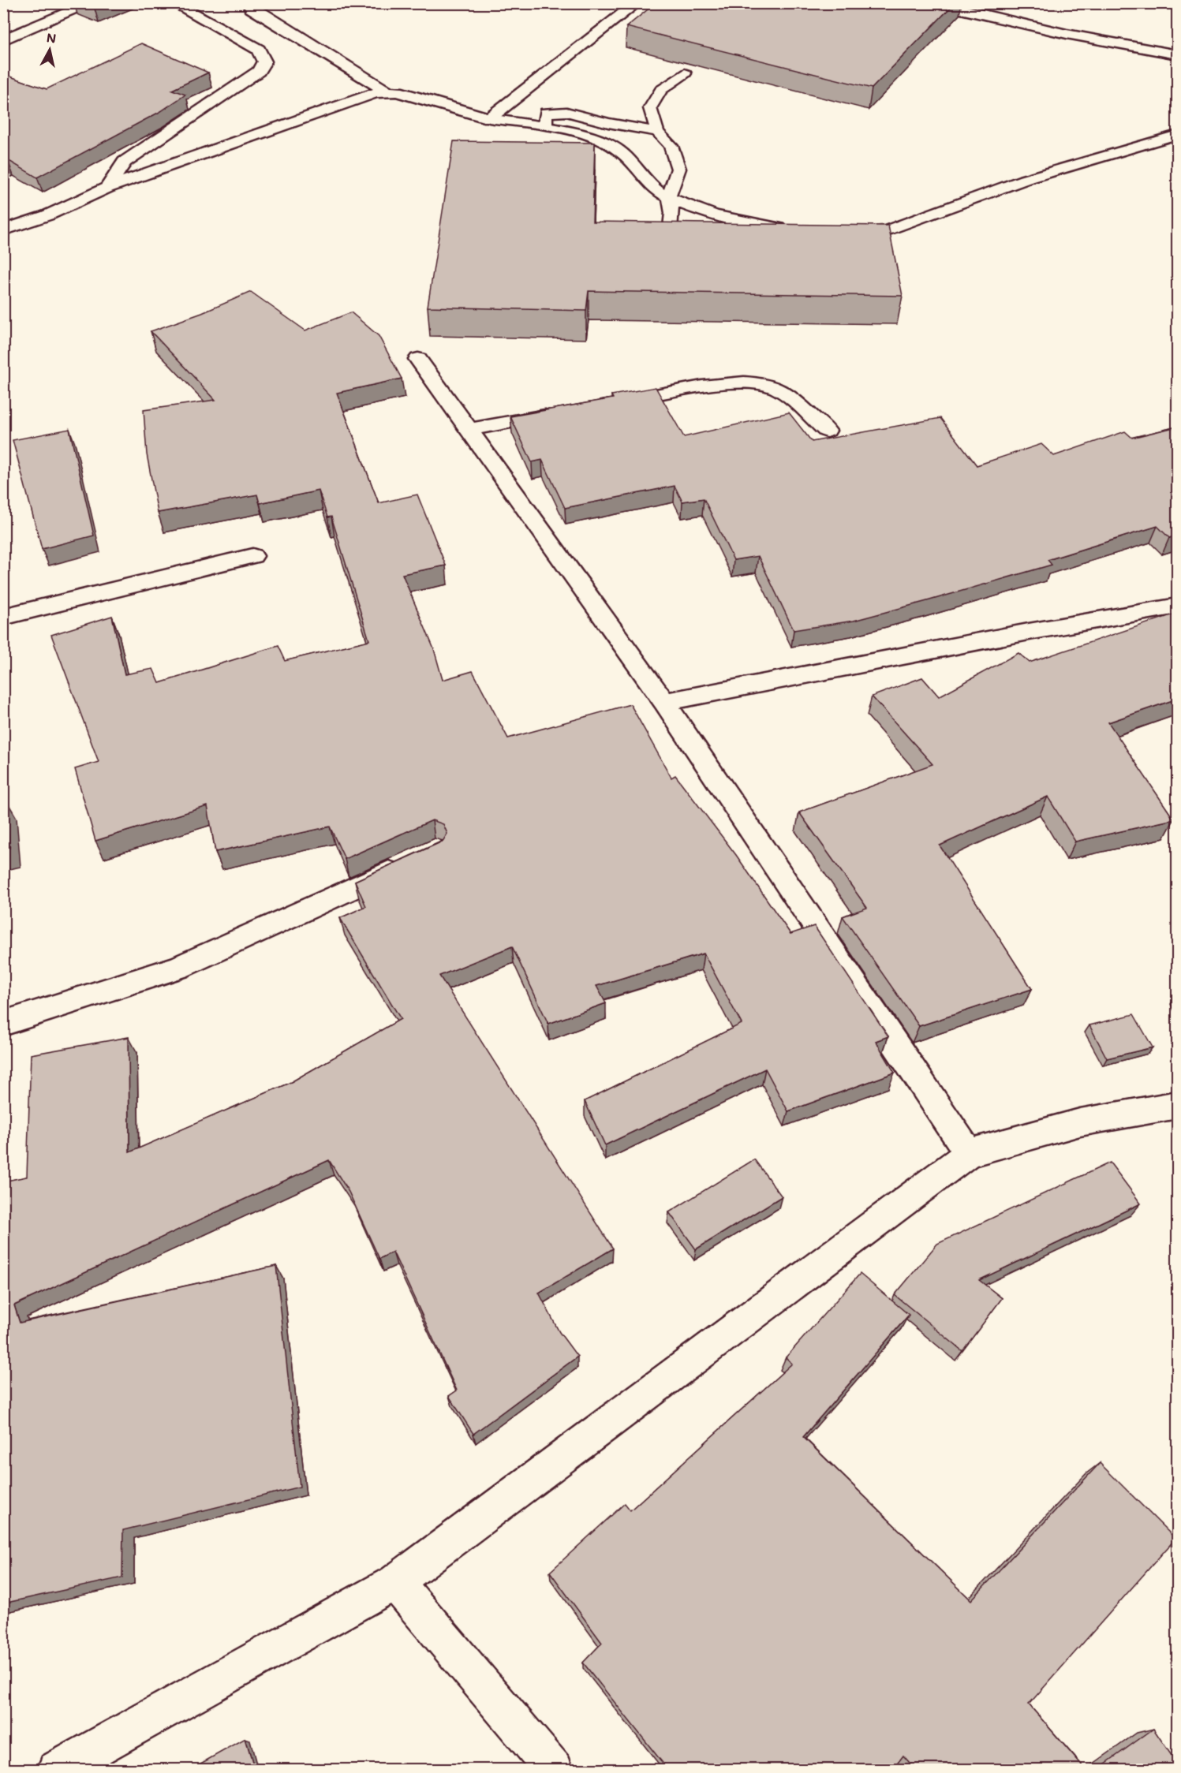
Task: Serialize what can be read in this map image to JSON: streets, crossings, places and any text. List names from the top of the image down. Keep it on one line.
{"north":"top"}
